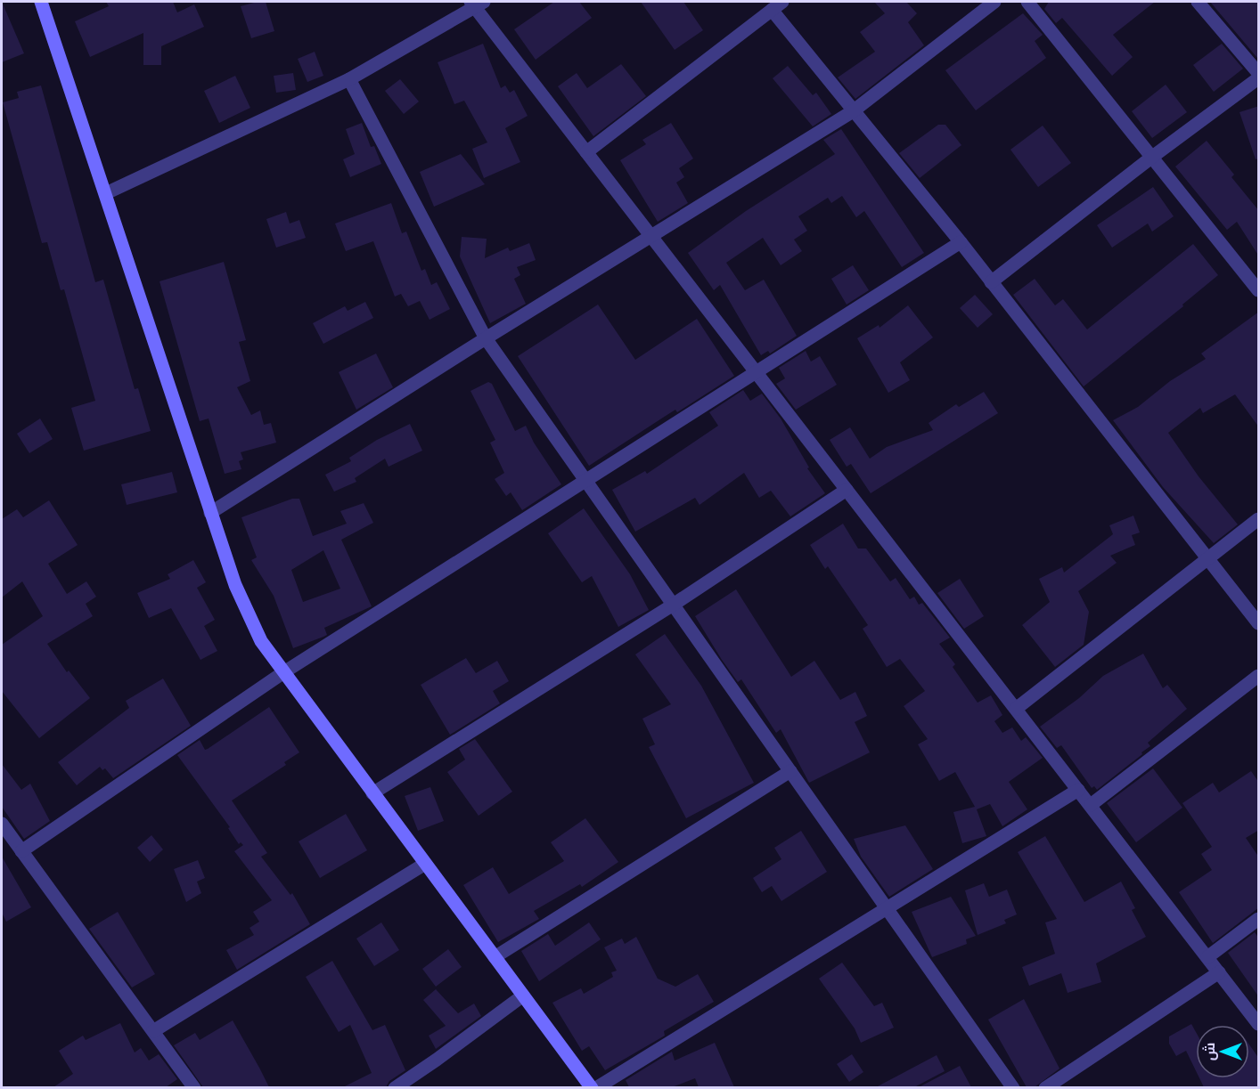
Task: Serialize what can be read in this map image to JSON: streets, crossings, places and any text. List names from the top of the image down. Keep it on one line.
{"north":"left"}
